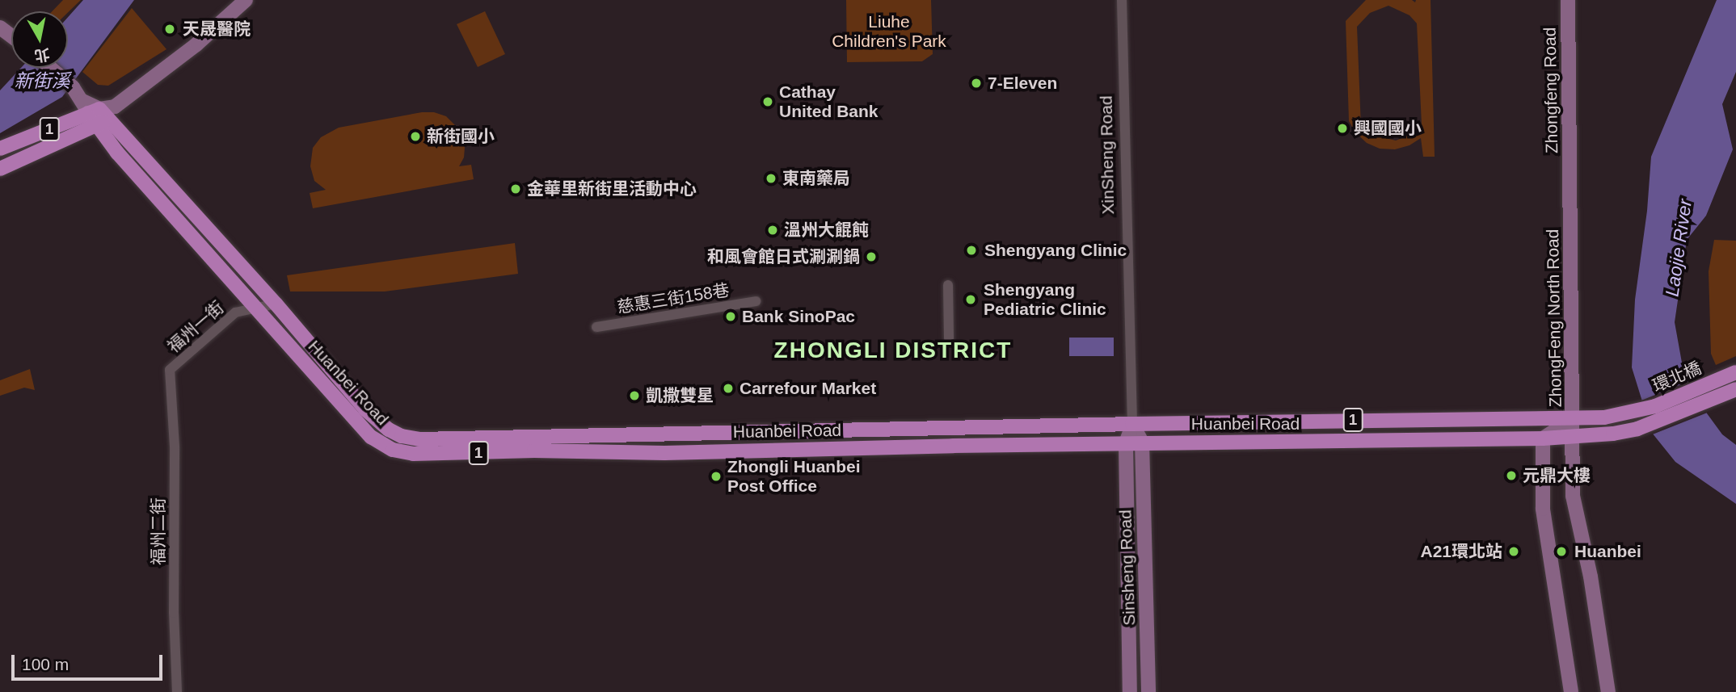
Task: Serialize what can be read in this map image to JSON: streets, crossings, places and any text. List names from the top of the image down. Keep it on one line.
{"streets":{"main road":["Zhongfeng Road","1","XinSheng Road","ZhongFeng North Road","環北橋","Huanbei Road","Sinsheng Road"],"street":["慈惠三街158巷","福州一街","福州二街"]},"crossings":[["Zhongfeng Road","ZhongFeng North Road"],["1","Huanbei Road"],["XinSheng Road","Huanbei Road"],["XinSheng Road","Sinsheng Road"],["ZhongFeng North Road","Huanbei Road"],["福州一街","Huanbei Road"],["福州一街","福州二街"],["環北橋","Huanbei Road"],["Huanbei Road","Sinsheng Road"]],"districts":["ZHONGLI DISTRICT"],"water":["新街溪","Laojie River"],"parks":["Liuhe Children's Park"],"places":["天晟醫院","7-Eleven","Cathay United Bank","興國國小","新街國小","東南藥局","金華里新街里活動中心","溫州大餛飩","Shengyang Clinic","和風會館日式涮涮鍋","Shengyang Pediatric Clinic","Bank SinoPac","Carrefour Market","凱撒雙星","元鼎大樓","Zhongli Huanbei Post Office","A21環北站","Huanbei"],"scale_bar":"100 m","north":"bottom"}
